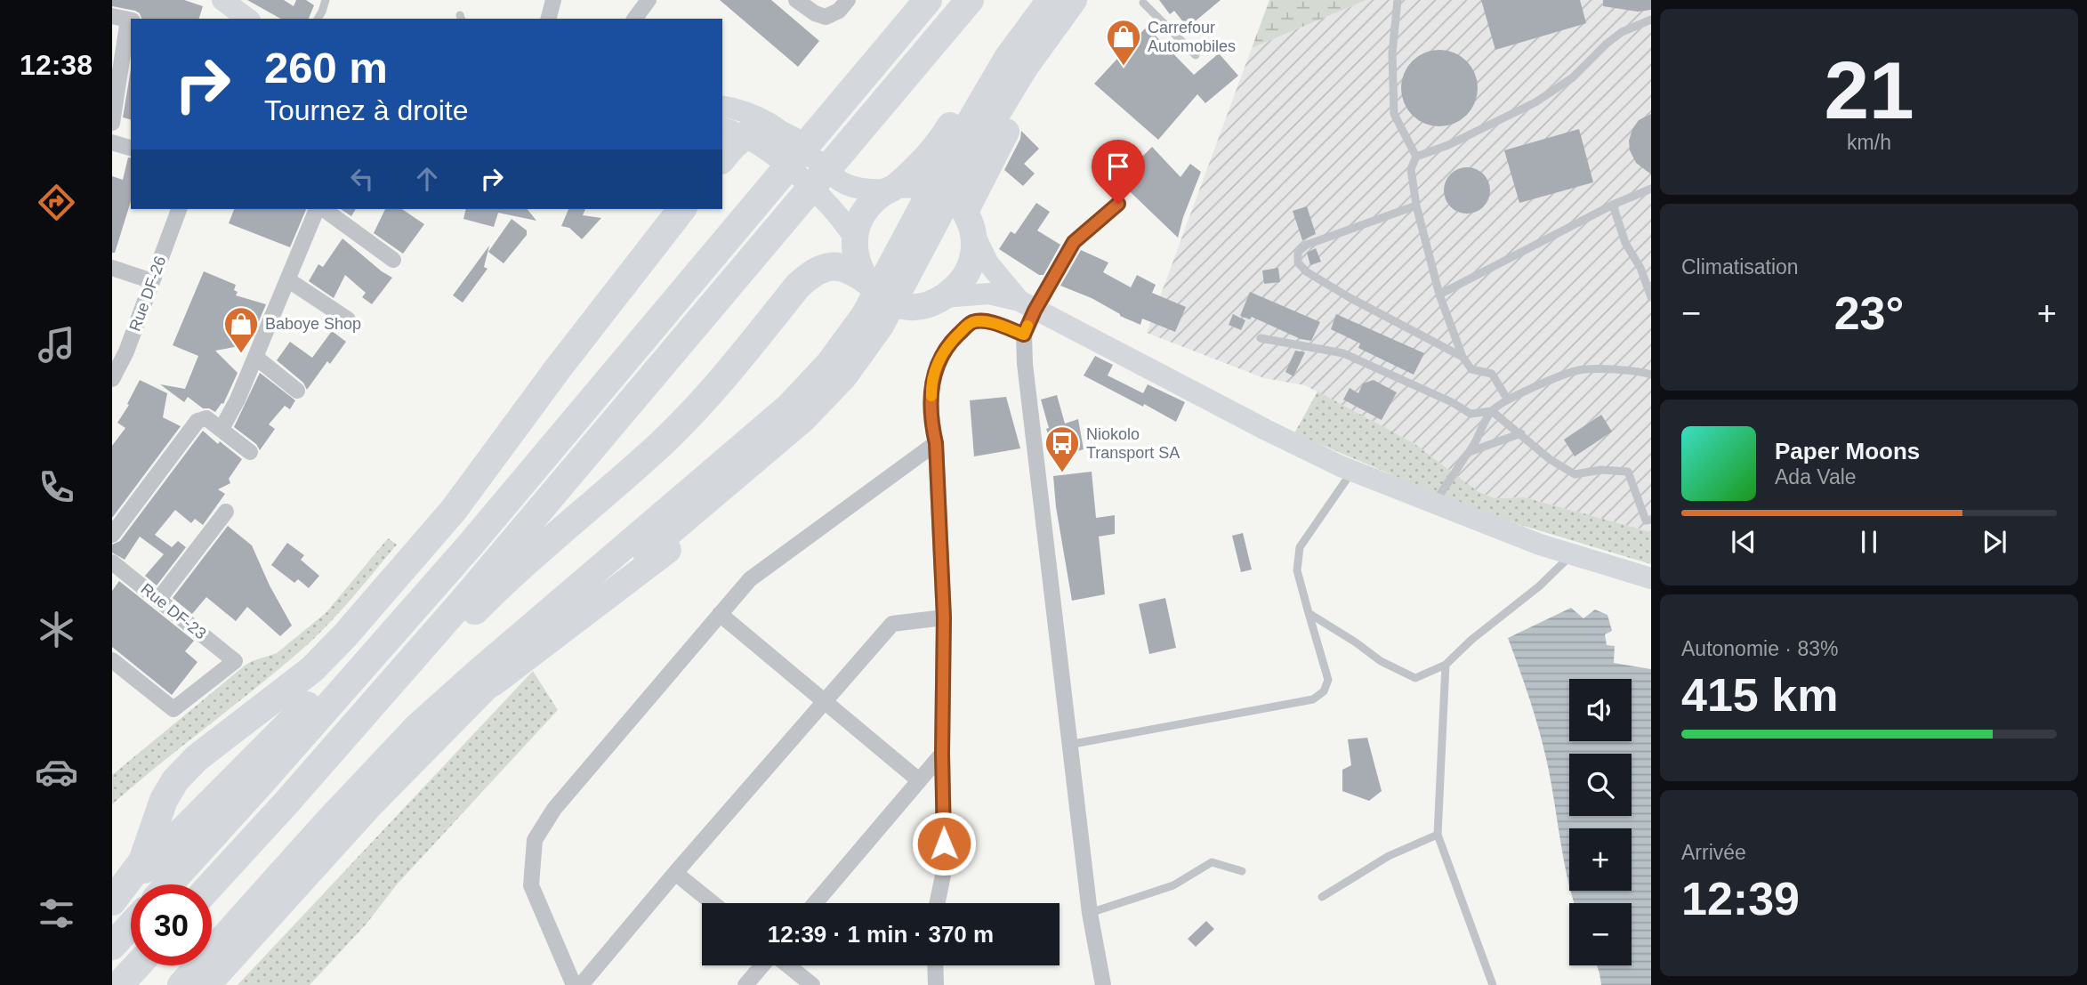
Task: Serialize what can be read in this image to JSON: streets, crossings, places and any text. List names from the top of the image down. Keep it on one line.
{"streets":{"street":["Rue DF-26","Rue DF-23"]},"places":{"shop":["Carrefour Automobiles","Baboye Shop"],"bus stop":["Niokolo Transport SA"]},"page":{"tabs":"12:38","tile":[["21","km/h"],"Climatisation",["Autonomie · 83%","415 km"],["Arrivée","12:39"]],"turn":["260 m","Tournez à droite"],"heat":["−","23°","+"],"song":["Paper Moons","Ada Vale"],"map_buttons":["+","−"],"limit":"30","trip":"12:39 · 1 min · 370 m"}}
